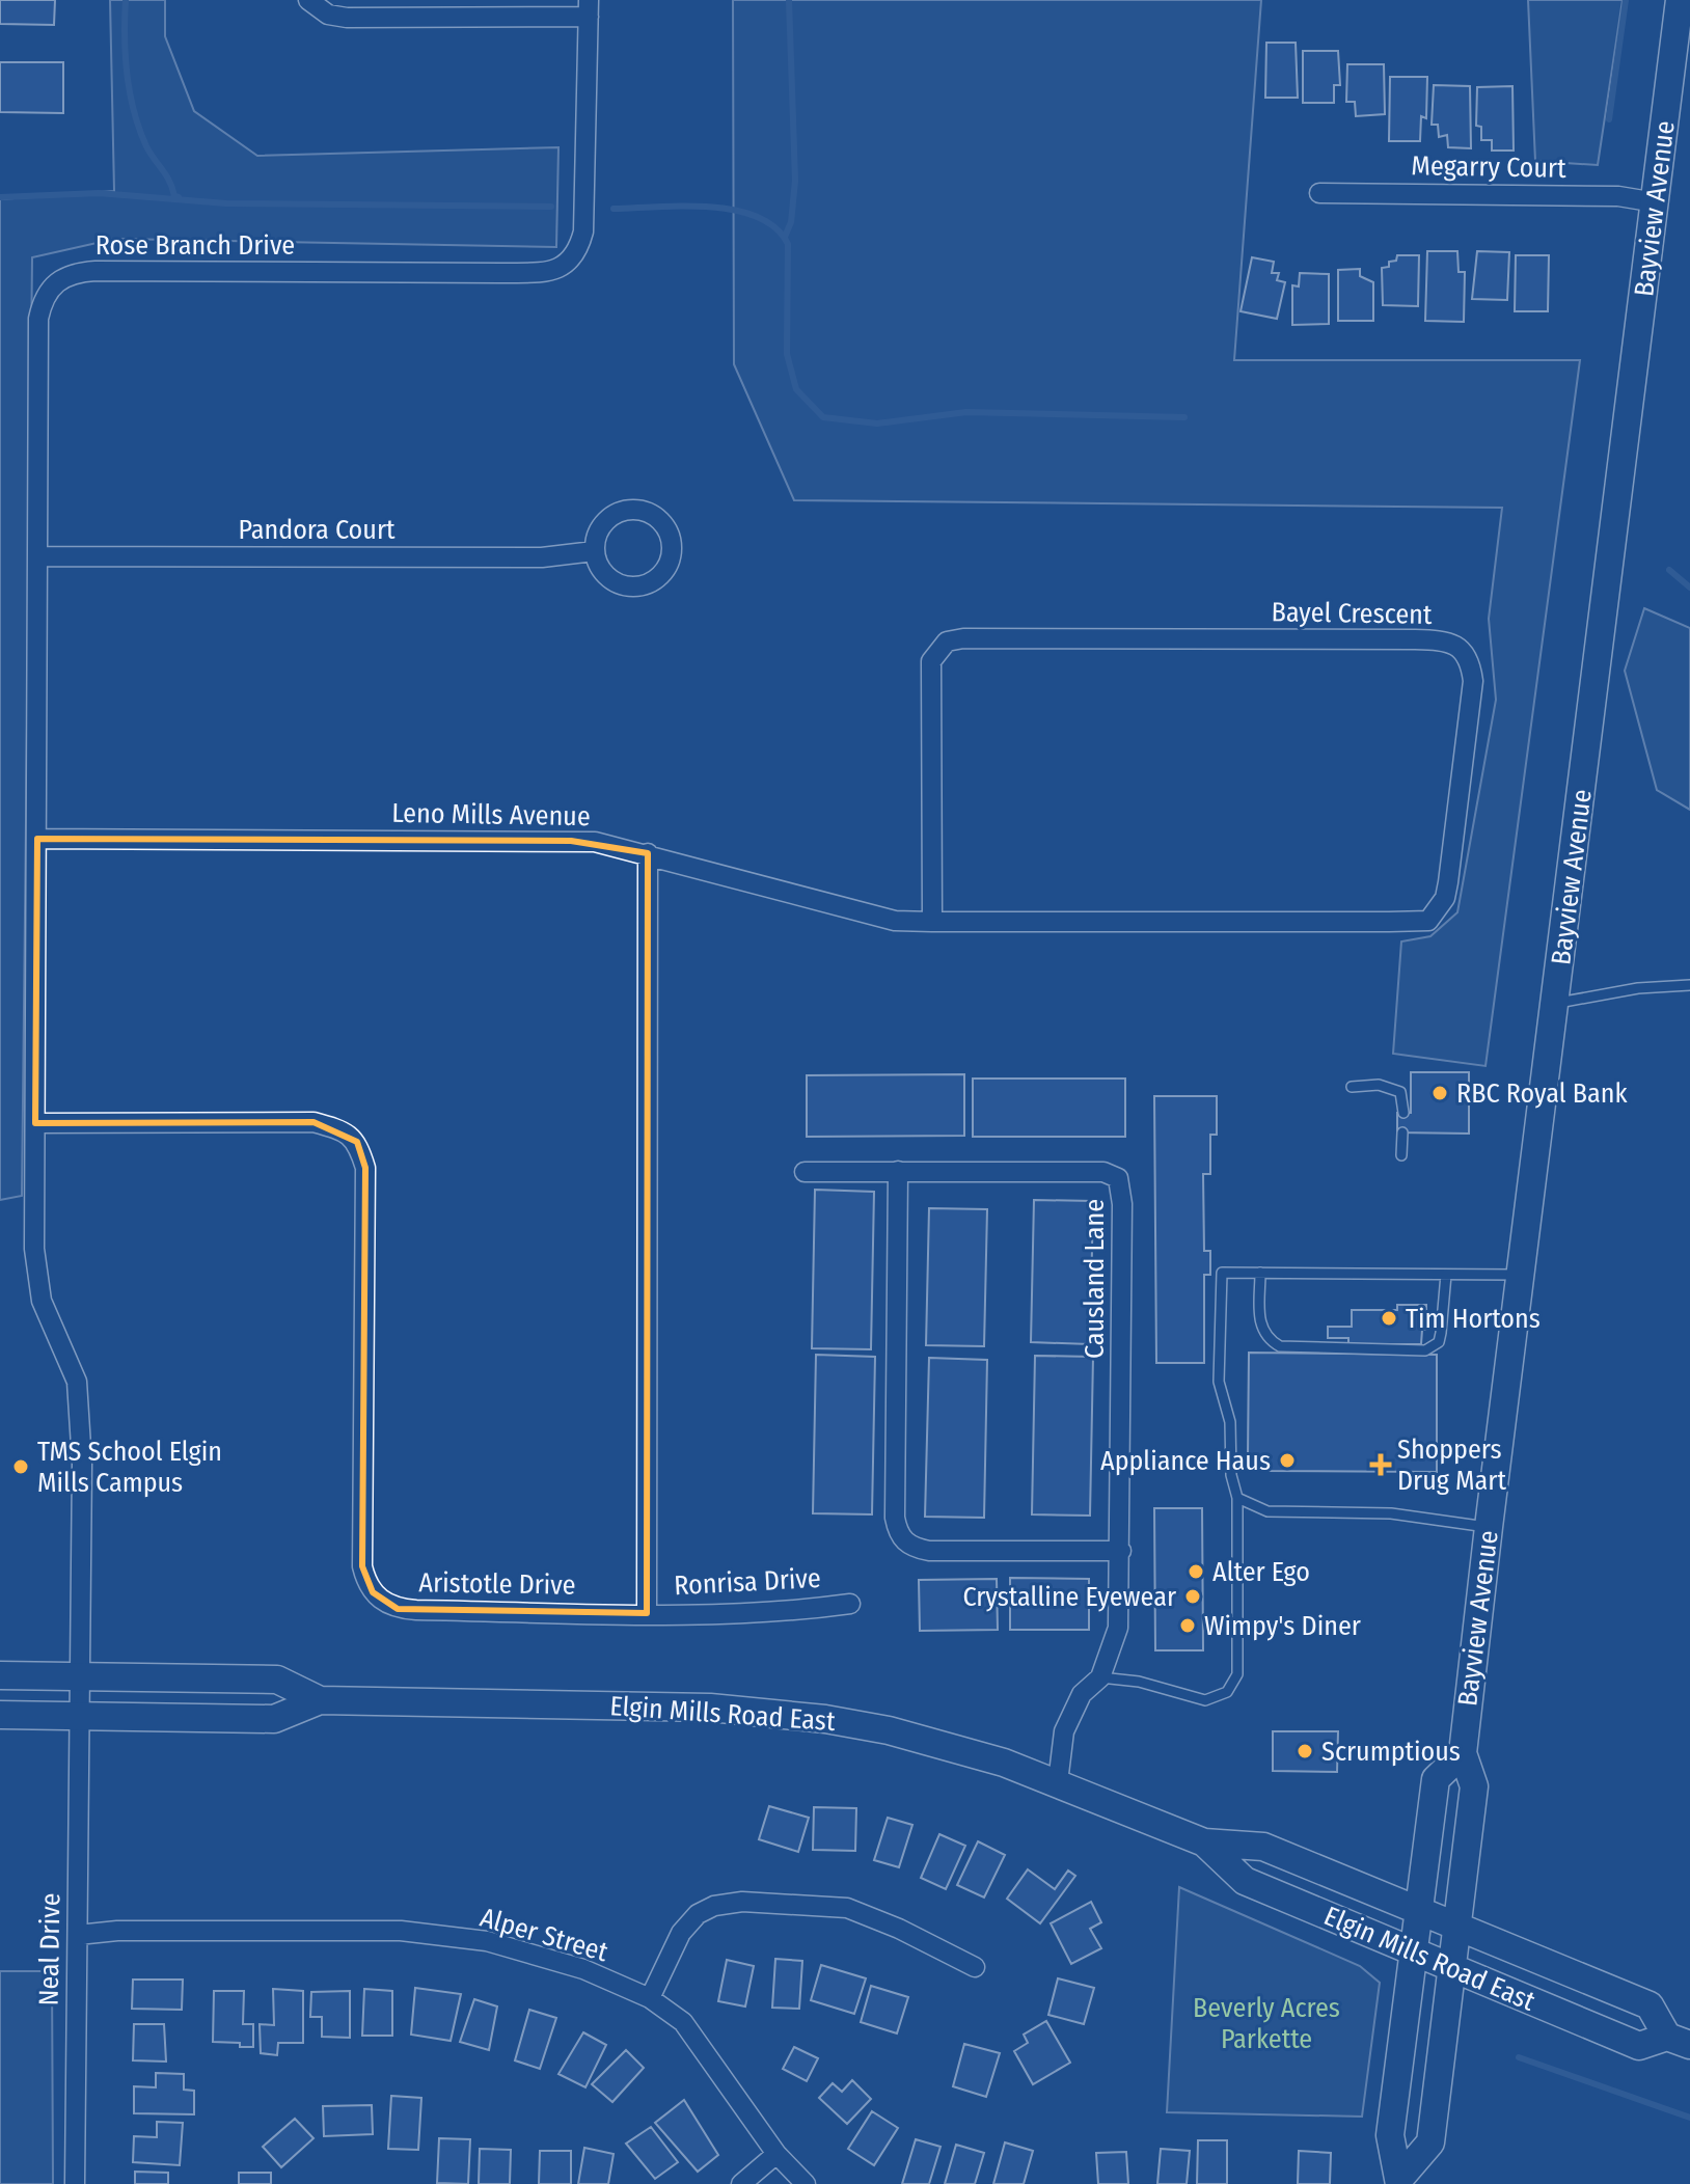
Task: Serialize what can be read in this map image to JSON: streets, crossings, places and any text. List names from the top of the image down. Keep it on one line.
{"streets":{"main road":["Bayview Avenue","Elgin Mills Road East"],"street":["Megarry Court","Rose Branch Drive","Pandora Court","Bayel Crescent","Leno Mills Avenue","Causland Lane","Ronrisa Drive","Aristotle Drive","Alper Street","Neal Drive"]},"crossings":[["Megarry Court","Bayview Avenue"],["Bayview Avenue","Elgin Mills Road East"],["Rose Branch Drive","Pandora Court"],["Rose Branch Drive","Leno Mills Avenue"],["Rose Branch Drive","Aristotle Drive"],["Rose Branch Drive","Elgin Mills Road East"],["Rose Branch Drive","Neal Drive"],["Bayel Crescent","Leno Mills Avenue"],["Causland Lane","Elgin Mills Road East"],["Ronrisa Drive","Aristotle Drive"],["Elgin Mills Road East","Neal Drive"],["Alper Street","Neal Drive"]],"parks":["Beverly Acres Parkette"],"places":{"other":["RBC Royal Bank","Tim Hortons","Appliance Haus","TMS School Elgin Mills Campus","Alter Ego","Crystalline Eyewear","Wimpy's Diner","Scrumptious"],"health":["Shoppers Drug Mart"]}}
